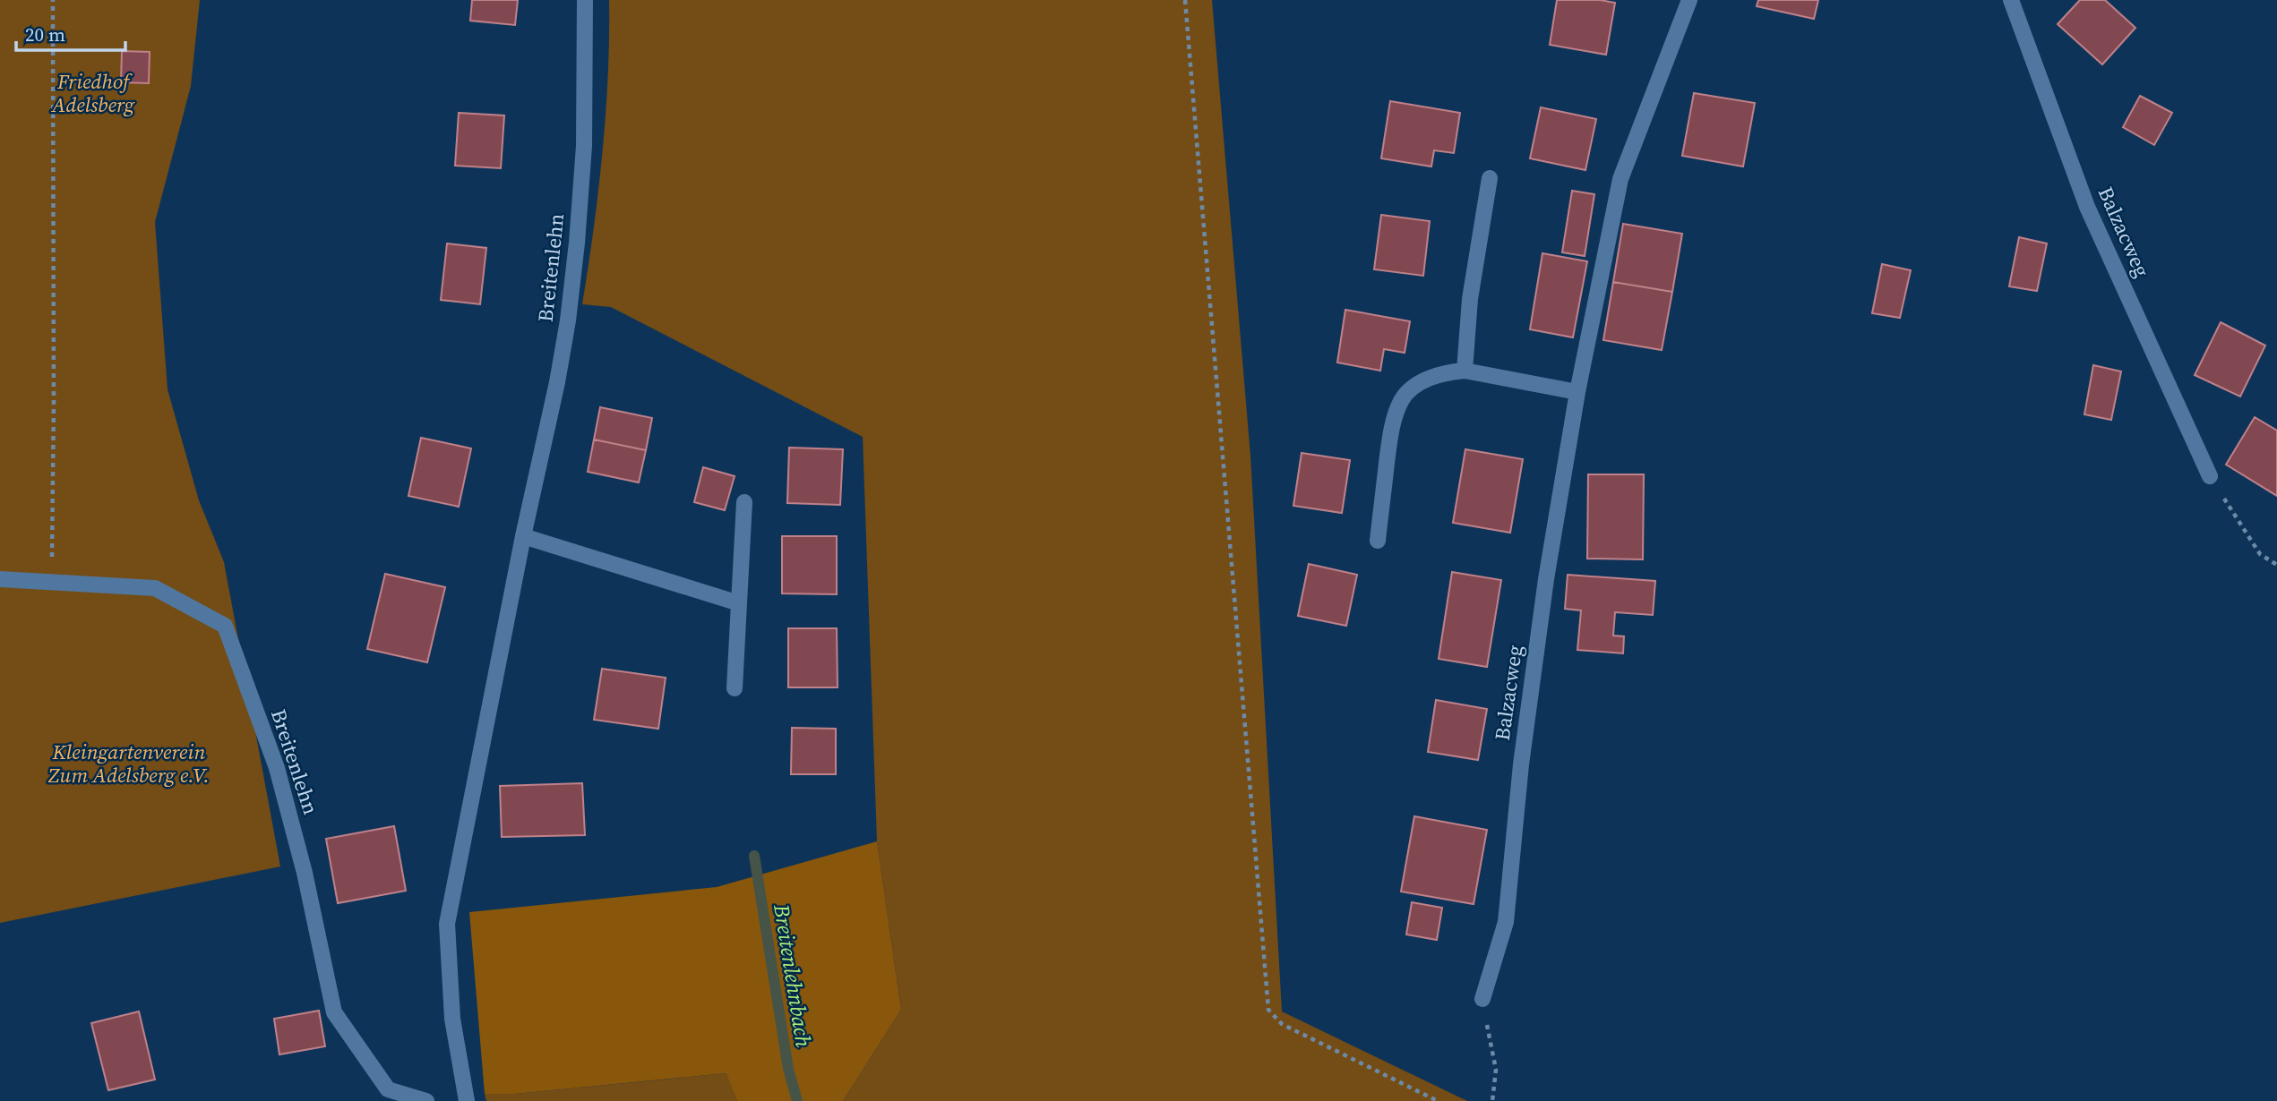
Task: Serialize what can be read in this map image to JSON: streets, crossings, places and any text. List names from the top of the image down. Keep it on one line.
{"streets":{"street":["Balzacweg","Breitenlehn"]},"water":["Breitenlehnbach"],"parks":["Friedhof Adelsberg","Kleingartenverein Zum Adelsberg e.V."],"scale_bar":"20 m"}
